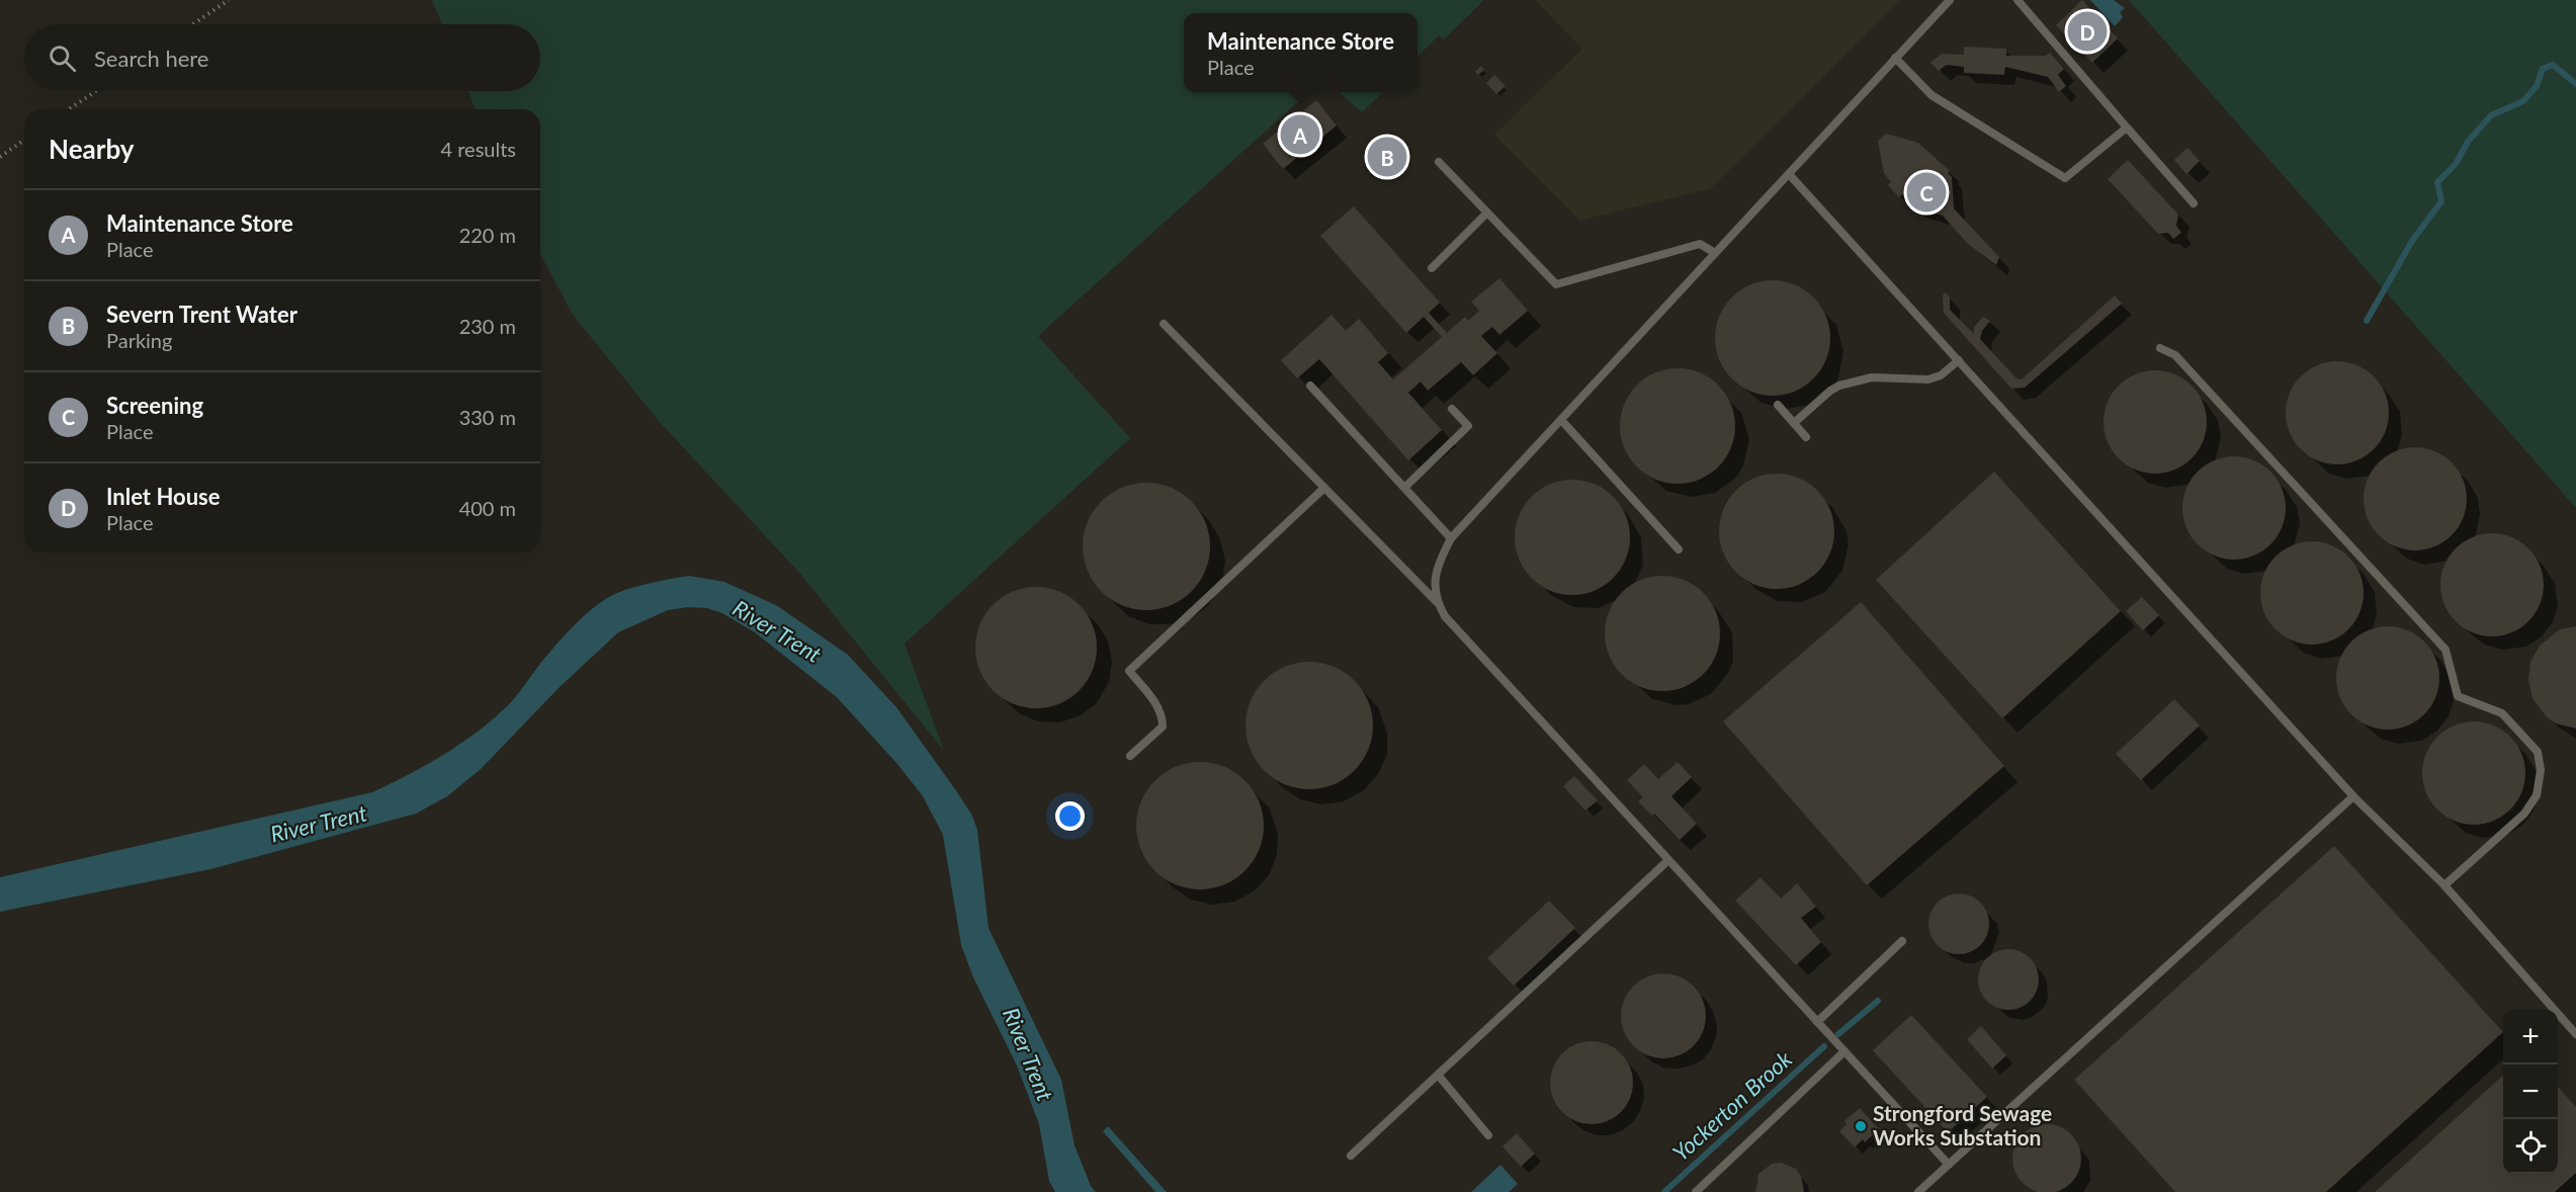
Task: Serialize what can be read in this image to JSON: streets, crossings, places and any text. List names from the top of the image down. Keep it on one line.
{"water":["River Trent","Yockerton Brook"],"places":["Strongford Sewage Works Substation"],"page":{"pins":["D","A","B","C"],"popup":["Maintenance Store","Place"],"search":"Search here","heading":["Nearby","4 results"],"list":[{"mark":"A","name":"Maintenance Store","note":"Place","value":"220 m"},{"mark":"B","name":"Severn Trent Water","note":"Parking","value":"230 m"},{"mark":"C","name":"Screening","note":"Place","value":"330 m"},{"mark":"D","name":"Inlet House","note":"Place","value":"400 m"}],"map_buttons":["+","−"]}}
